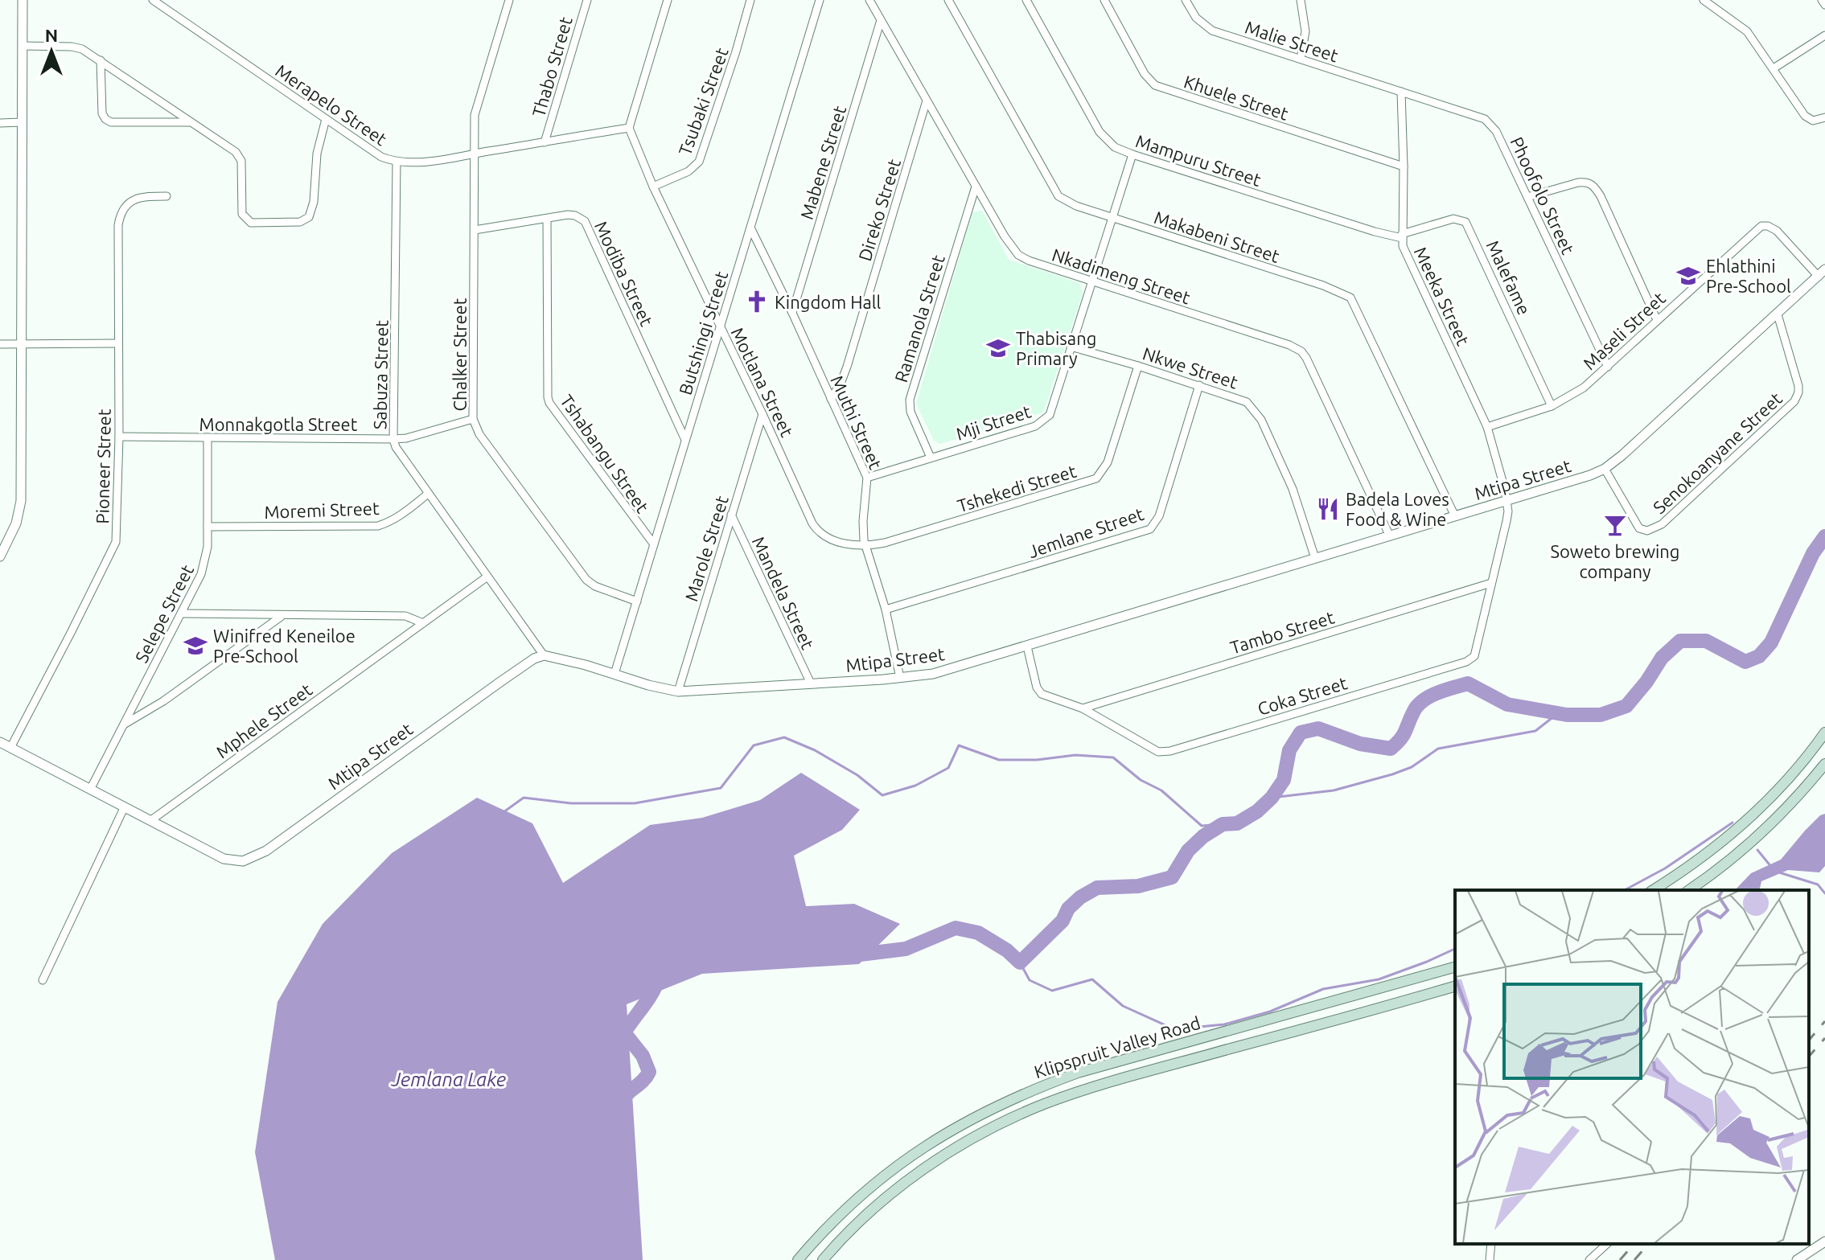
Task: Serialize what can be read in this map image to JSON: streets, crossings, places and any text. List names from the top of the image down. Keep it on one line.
{"streets":{"main road":["Klipspruit Valley Road"],"street":["Malie Street","Thabo Street","Khuele Street","Tsubaki Street","Merapelo Street","Mampuru Street","Mabene Street","Phoofolo Street","Direko Street","Makabeni Street","Modiba Street","Nkadimeng Street","Malefame","Meeka Street","Ramanola Street","Maseli Street","Butshingi Street","Chalker Street","Nkwe Street","Sabuza Street","Motlana Street","Muthi Street","Mji Street","Monnakgotla Street","Senokoanyane Street","Tshabangu Street","Pioneer Street","Mtipa Street","Tshekedi Street","Moremi Street","Jemlane Street","Marole Street","Mandela Street","Selepe Street","Tambo Street","Coka Street","Mphele Street"]},"crossings":[["Malie Street","Phoofolo Street"],["Malie Street","Meeka Street"],["Thabo Street","Merapelo Street"],["Khuele Street","Meeka Street"],["Tsubaki Street","Motlana Street"],["Merapelo Street","Chalker Street"],["Merapelo Street","Sabuza Street"],["Merapelo Street","Motlana Street"],["Mampuru Street","Malefame"],["Mampuru Street","Meeka Street"],["Mampuru Street","Mji Street"],["Mabene Street","Nkadimeng Street"],["Mabene Street","Muthi Street"],["Phoofolo Street","Meeka Street"],["Phoofolo Street","Maseli Street"],["Direko Street","Nkadimeng Street"],["Direko Street","Muthi Street"],["Makabeni Street","Mji Street"],["Makabeni Street","Mtipa Street"],["Modiba Street","Butshingi Street"],["Modiba Street","Chalker Street"],["Modiba Street","Tshabangu Street"],["Nkadimeng Street","Ramanola Street"],["Nkadimeng Street","Mji Street"],["Nkadimeng Street","Mtipa Street"],["Malefame","Meeka Street"],["Malefame","Maseli Street"],["Meeka Street","Maseli Street"],["Meeka Street","Mtipa Street"],["Meeka Street","Coka Street"],["Ramanola Street","Mji Street"],["Maseli Street","Mtipa Street"],["Butshingi Street","Chalker Street"],["Butshingi Street","Motlana Street"],["Butshingi Street","Muthi Street"],["Butshingi Street","Tshabangu Street"],["Butshingi Street","Mtipa Street"],["Chalker Street","Monnakgotla Street"],["Nkwe Street","Mji Street"],["Nkwe Street","Mtipa Street"],["Nkwe Street","Tshekedi Street"],["Nkwe Street","Jemlane Street"],["Sabuza Street","Monnakgotla Street"],["Sabuza Street","Mtipa Street"],["Sabuza Street","Moremi Street"],["Sabuza Street","Mphele Street"],["Motlana Street","Muthi Street"],["Motlana Street","Tshekedi Street"],["Motlana Street","Marole Street"],["Muthi Street","Mji Street"],["Muthi Street","Mtipa Street"],["Muthi Street","Tshekedi Street"],["Muthi Street","Jemlane Street"],["Monnakgotla Street","Pioneer Street"],["Monnakgotla Street","Selepe Street"],["Senokoanyane Street","Mtipa Street"],["Pioneer Street","Mtipa Street"],["Mtipa Street","Marole Street"],["Mtipa Street","Mandela Street"],["Mtipa Street","Selepe Street"],["Mtipa Street","Coka Street"],["Mtipa Street","Mphele Street"],["Moremi Street","Selepe Street"],["Marole Street","Mandela Street"],["Tambo Street","Coka Street"]],"water":["Jemlana Lake"],"places":{"school or university":["Ehlathini Pre-School","Thabisang Primary","Winifred Keneiloe Pre-School"],"church":["Kingdom Hall"],"restaurant":["Badela Loves Food & Wine"],"bar":["Soweto brewing company"]},"north":"top"}
